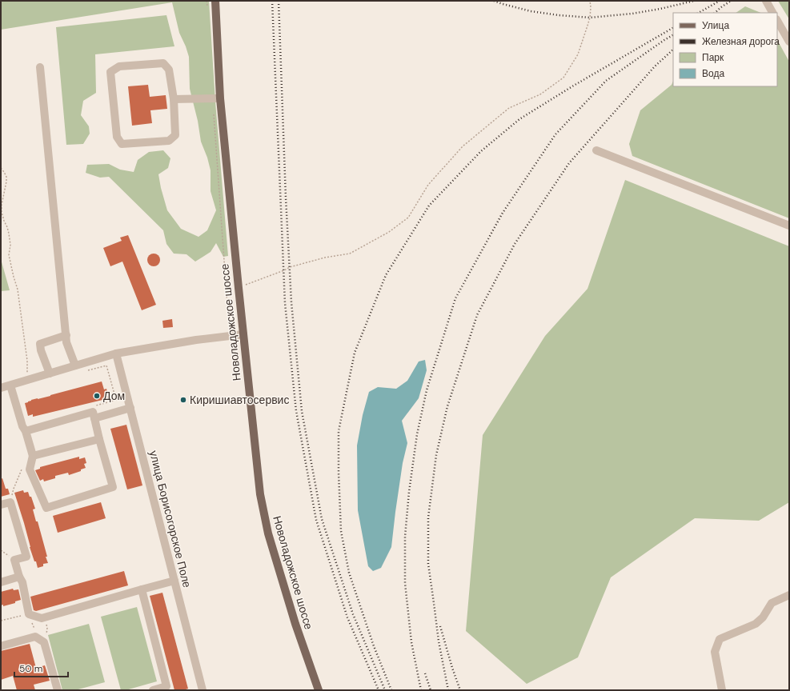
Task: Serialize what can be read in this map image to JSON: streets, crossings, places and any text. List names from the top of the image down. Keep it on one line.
{"streets":{"main road":["Новоладожское шоссе"],"street":["улица Борисогорское Поле"]},"places":["Дом","Киришиавтосервис"],"legend":["Улица","Железная дорога","Парк","Вода"],"scale_bar":"50 m"}
